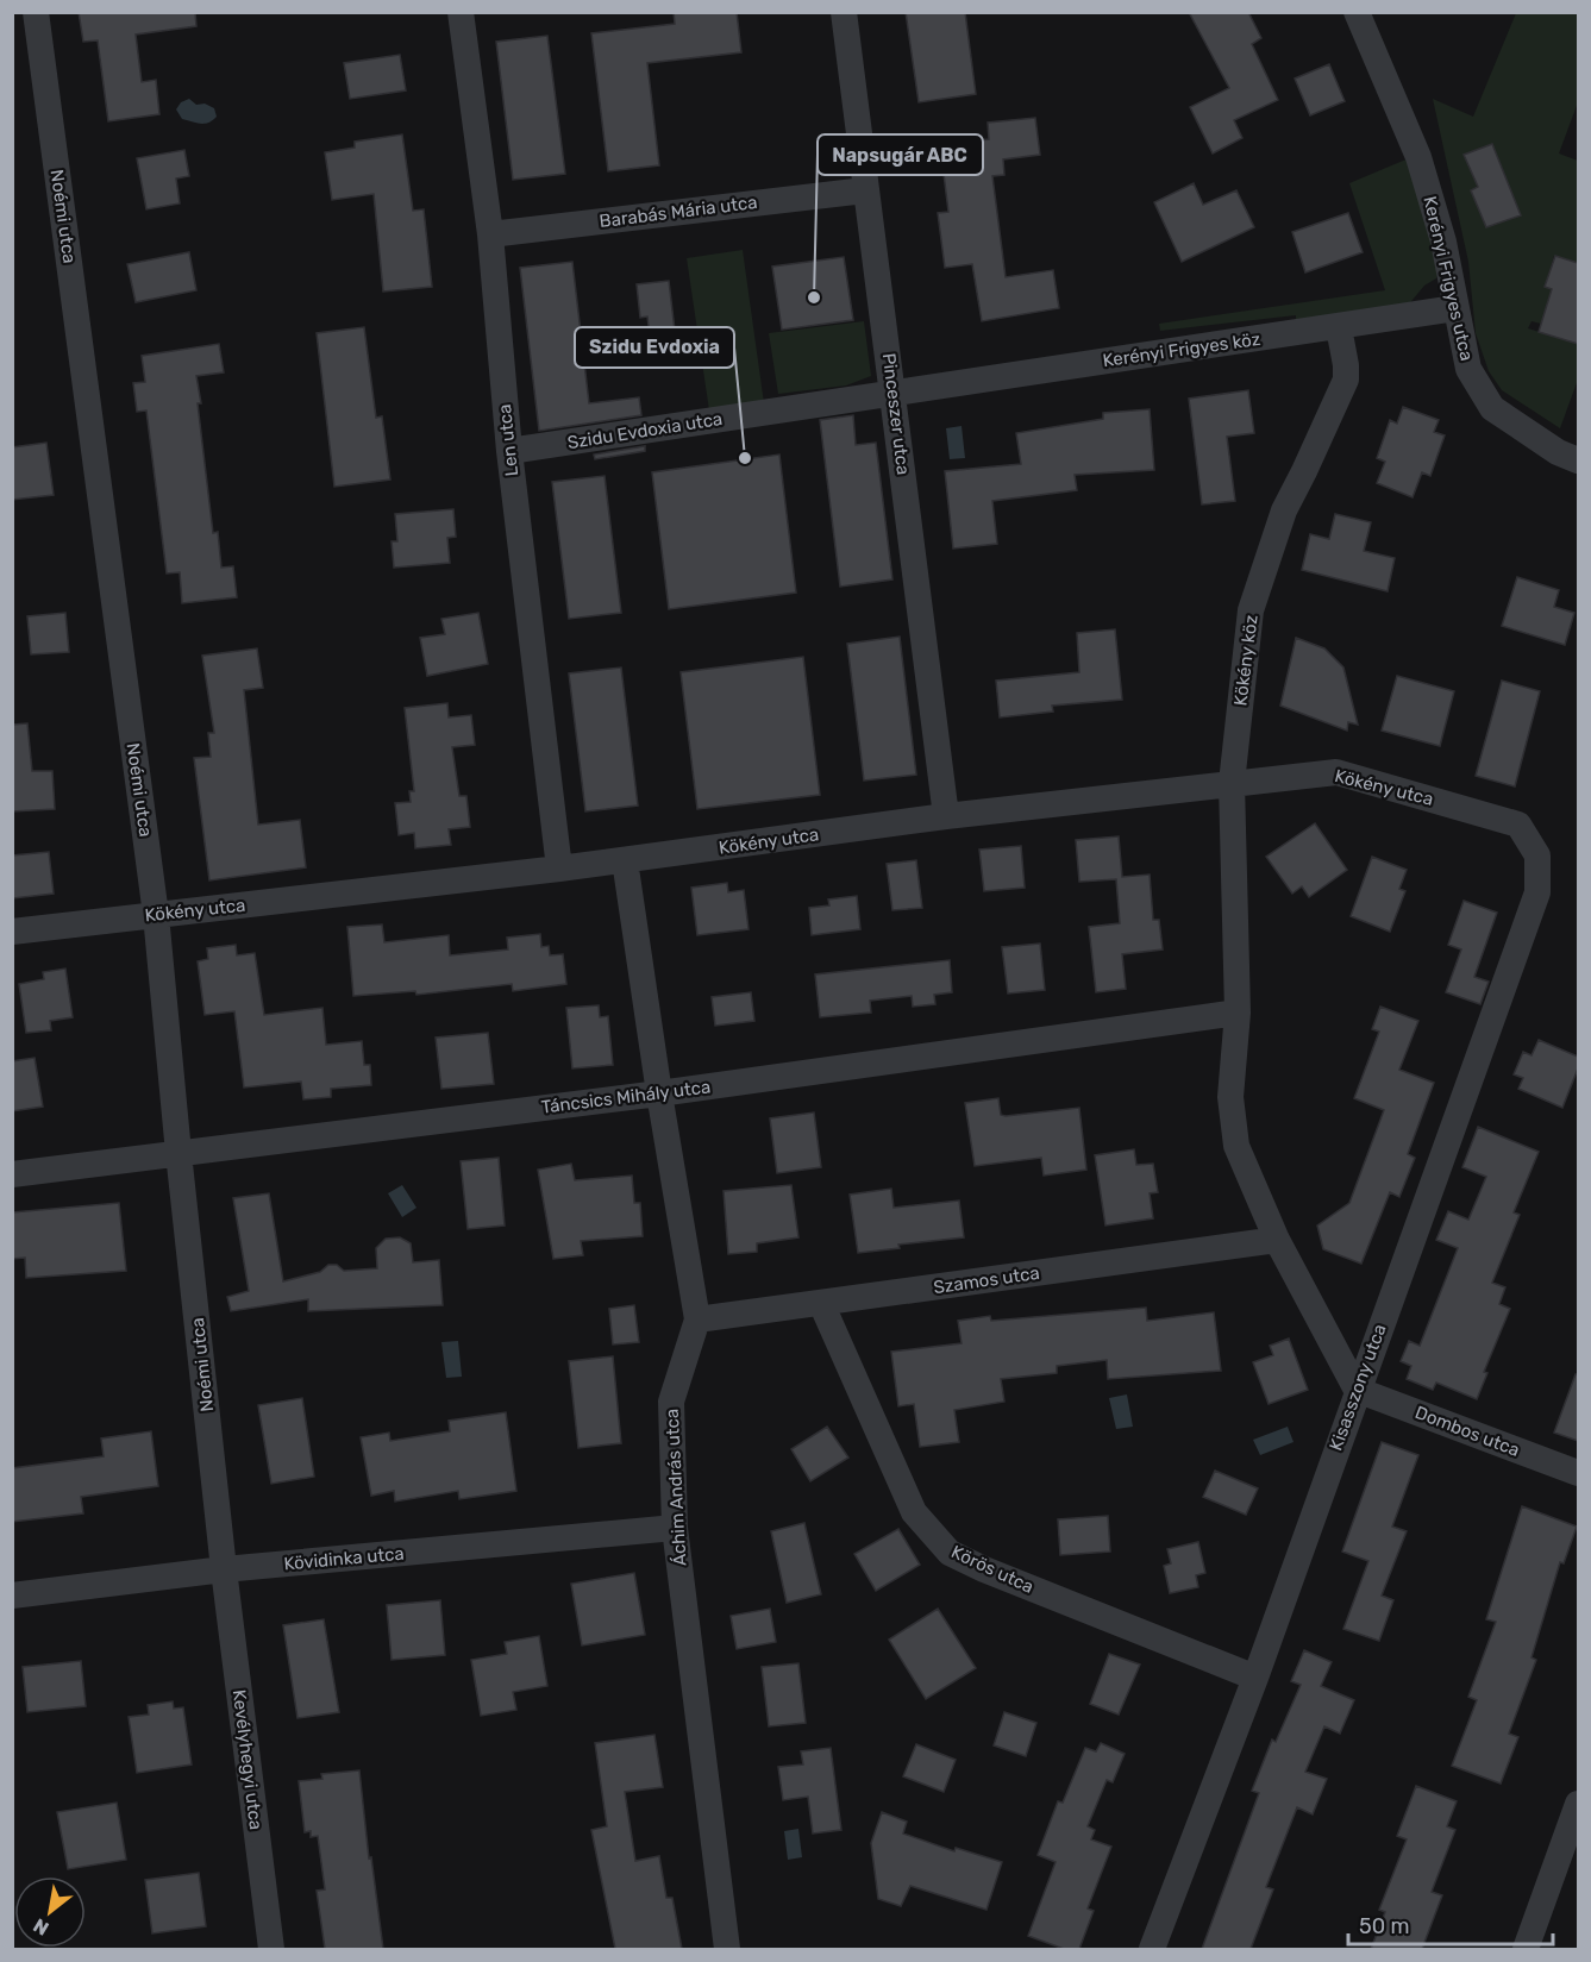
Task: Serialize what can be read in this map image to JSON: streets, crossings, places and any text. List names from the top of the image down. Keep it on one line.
{"streets":{"street":["Barabás Mária utca","Noémi utca","Kerényi Frigyes utca","Kerényi Frigyes köz","Pinceszer utca","Szidu Evdoxia utca","Len utca","Kökény köz","Kökény utca","Táncsics Mihály utca","Szamos utca","Kisasszony utca","Dombos utca","Áchim András utca","Kövidinka utca","Körös utca","Kevélyhegyi utca"]},"crossings":[["Barabás Mária utca","Pinceszer utca"],["Barabás Mária utca","Len utca"],["Noémi utca","Kökény utca"],["Noémi utca","Táncsics Mihály utca"],["Noémi utca","Kövidinka utca"],["Noémi utca","Kevélyhegyi utca"],["Kerényi Frigyes utca","Kerényi Frigyes köz"],["Kerényi Frigyes köz","Pinceszer utca"],["Kerényi Frigyes köz","Szidu Evdoxia utca"],["Kerényi Frigyes köz","Kökény köz"],["Pinceszer utca","Szidu Evdoxia utca"],["Pinceszer utca","Kökény utca"],["Szidu Evdoxia utca","Len utca"],["Len utca","Kökény utca"],["Kökény köz","Kökény utca"],["Kökény köz","Táncsics Mihály utca"],["Kökény köz","Szamos utca"],["Kökény köz","Kisasszony utca"],["Kökény köz","Dombos utca"],["Kökény utca","Kisasszony utca"],["Kökény utca","Áchim András utca"],["Táncsics Mihály utca","Áchim András utca"],["Szamos utca","Áchim András utca"],["Szamos utca","Körös utca"],["Kisasszony utca","Dombos utca"],["Kisasszony utca","Körös utca"],["Áchim András utca","Kövidinka utca"],["Kövidinka utca","Kevélyhegyi utca"]],"places":["Napsugár ABC","Szidu Evdoxia"],"scale_bar":"50 m","north":"bottom left"}
